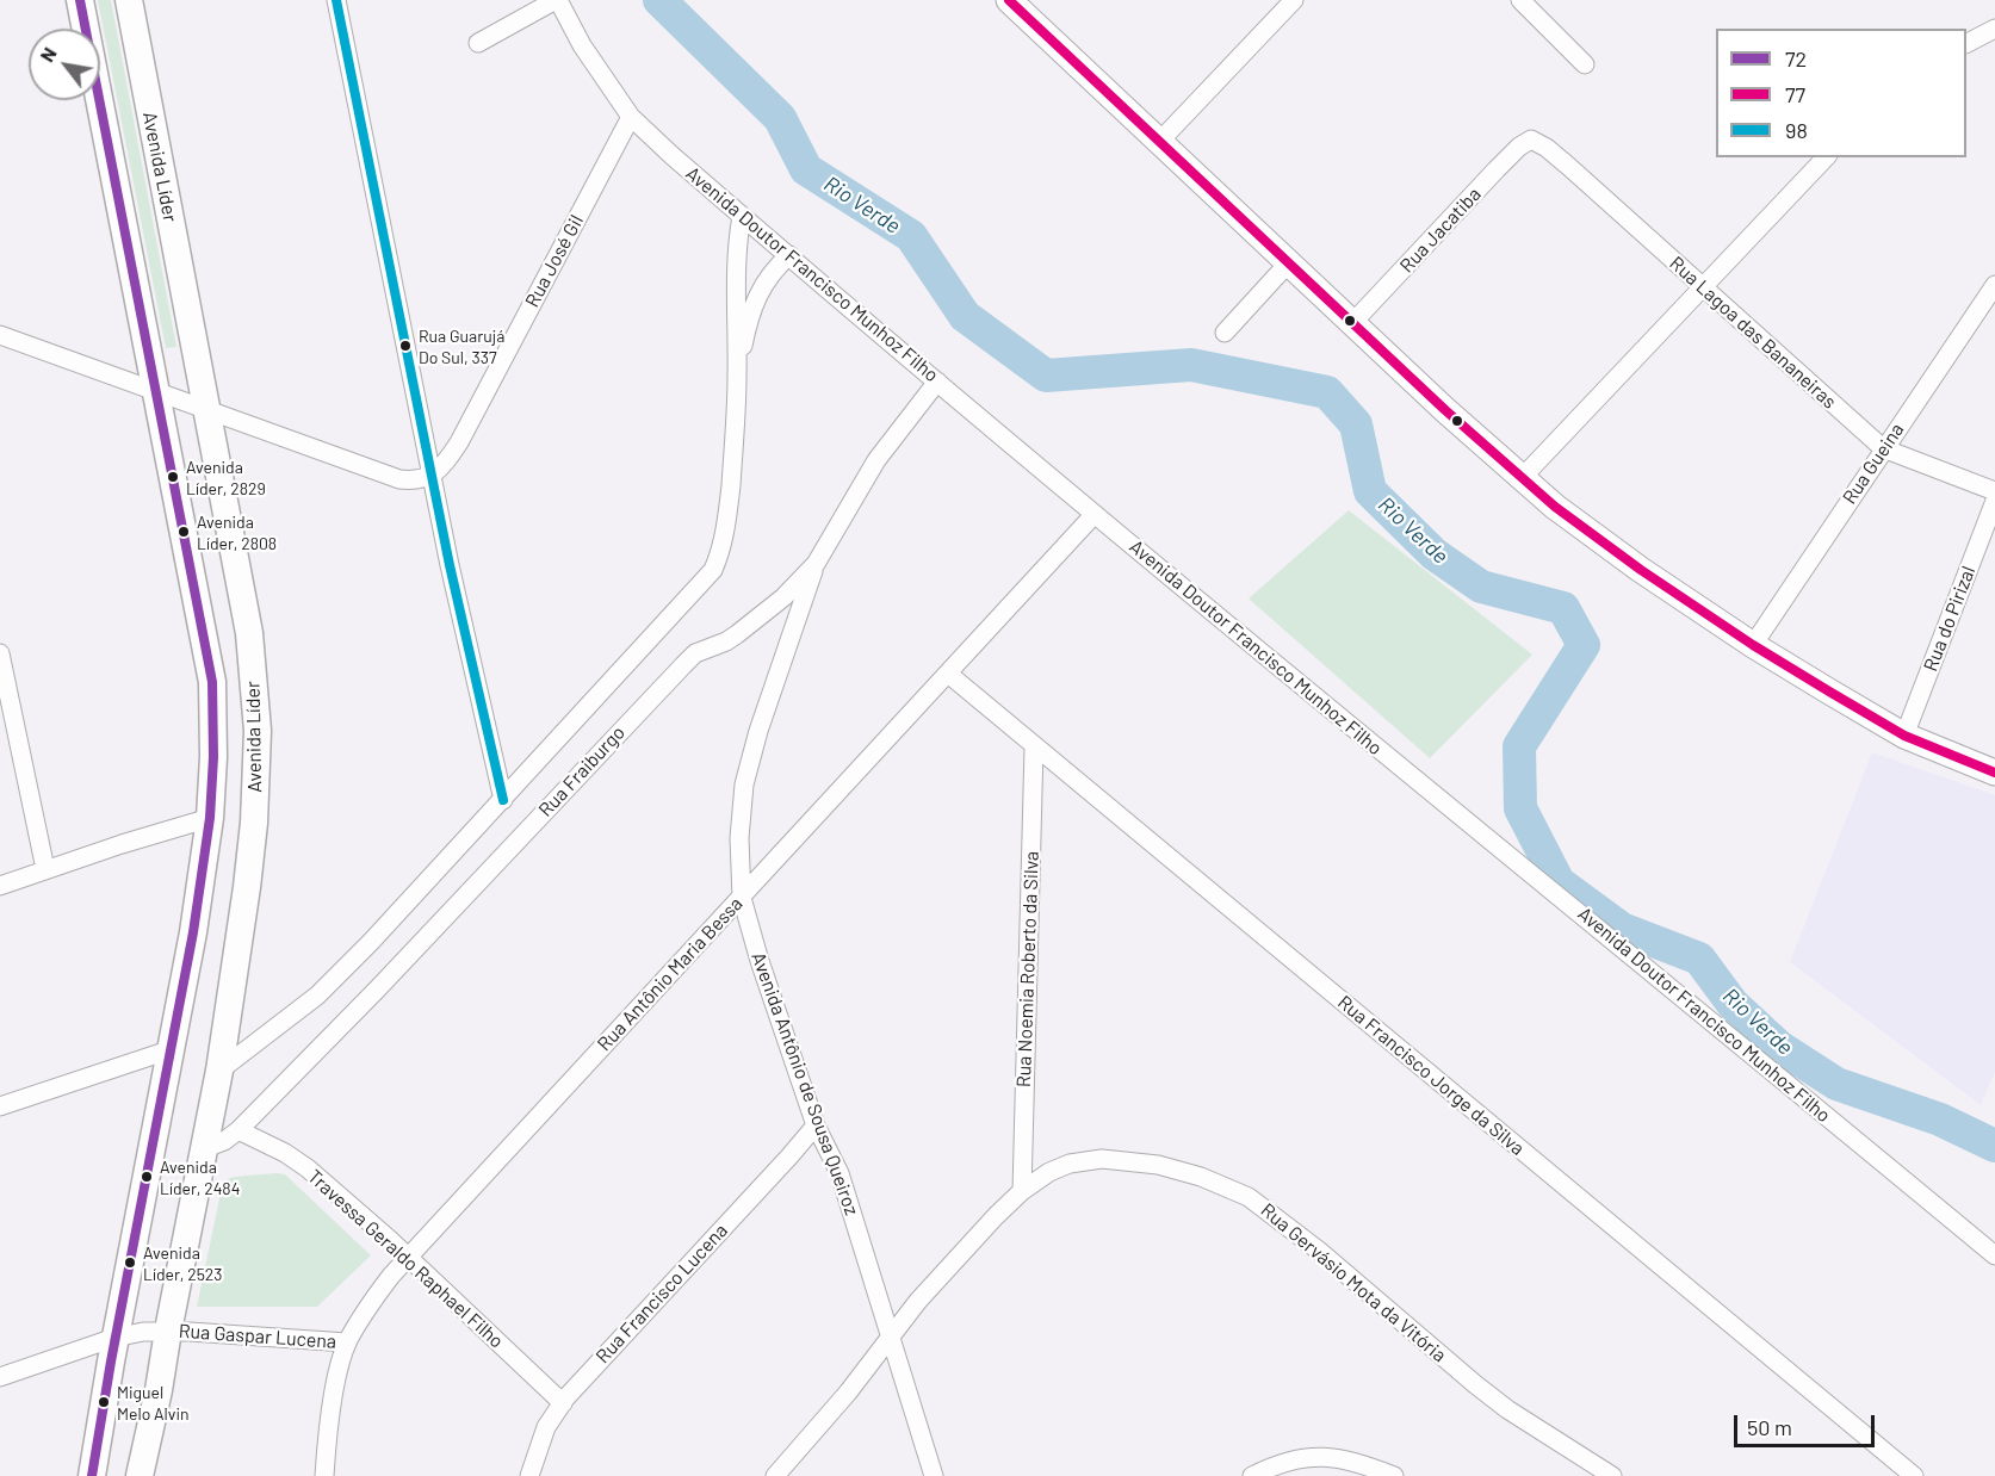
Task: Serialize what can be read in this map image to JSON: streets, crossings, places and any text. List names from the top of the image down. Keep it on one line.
{"streets":{"main road":["Avenida Líder"],"street":["Rua Jacatiba","Rua José Gil","Avenida Doutor Francisco Munhoz Filho","Rua Lagoa das Bananeiras","Rua Gueina","Rua do Pirizal","Rua Fraiburgo","Rua Noemia Roberto da Silva","Rua Antônio Maria Bessa","Rua Francisco Jorge da Silva","Avenida Antônio de Sousa Queiroz","Travessa Geraldo Raphael Filho","Rua Gervásio Mota da Vitória","Rua Francisco Lucena","Rua Gaspar Lucena"]},"crossings":[["Avenida Líder","Rua Fraiburgo"],["Avenida Líder","Rua Gaspar Lucena"],["Rua Jacatiba","Rua Lagoa das Bananeiras"],["Rua José Gil","Avenida Doutor Francisco Munhoz Filho"],["Avenida Doutor Francisco Munhoz Filho","Rua Fraiburgo"],["Avenida Doutor Francisco Munhoz Filho","Rua Antônio Maria Bessa"],["Rua Lagoa das Bananeiras","Rua Gueina"],["Rua Fraiburgo","Avenida Antônio de Sousa Queiroz"],["Rua Fraiburgo","Travessa Geraldo Raphael Filho"],["Rua Noemia Roberto da Silva","Rua Francisco Jorge da Silva"],["Rua Noemia Roberto da Silva","Rua Gervásio Mota da Vitória"],["Rua Antônio Maria Bessa","Rua Francisco Jorge da Silva"],["Rua Antônio Maria Bessa","Avenida Antônio de Sousa Queiroz"],["Rua Antônio Maria Bessa","Travessa Geraldo Raphael Filho"],["Rua Antônio Maria Bessa","Rua Gaspar Lucena"],["Avenida Antônio de Sousa Queiroz","Rua Gervásio Mota da Vitória"],["Avenida Antônio de Sousa Queiroz","Rua Francisco Lucena"],["Travessa Geraldo Raphael Filho","Rua Francisco Lucena"]],"water":["Rio Verde"],"places":["Rua Guarujá Do Sul, 337","Avenida Líder, 2829","Avenida Líder, 2808","Avenida Líder, 2484","Avenida Líder, 2523","Miguel Melo Alvin"],"lines":["transit line 72","transit line 77","transit line 98"],"legend":["72","77","98"],"scale_bar":"50 m","north":"top left"}
